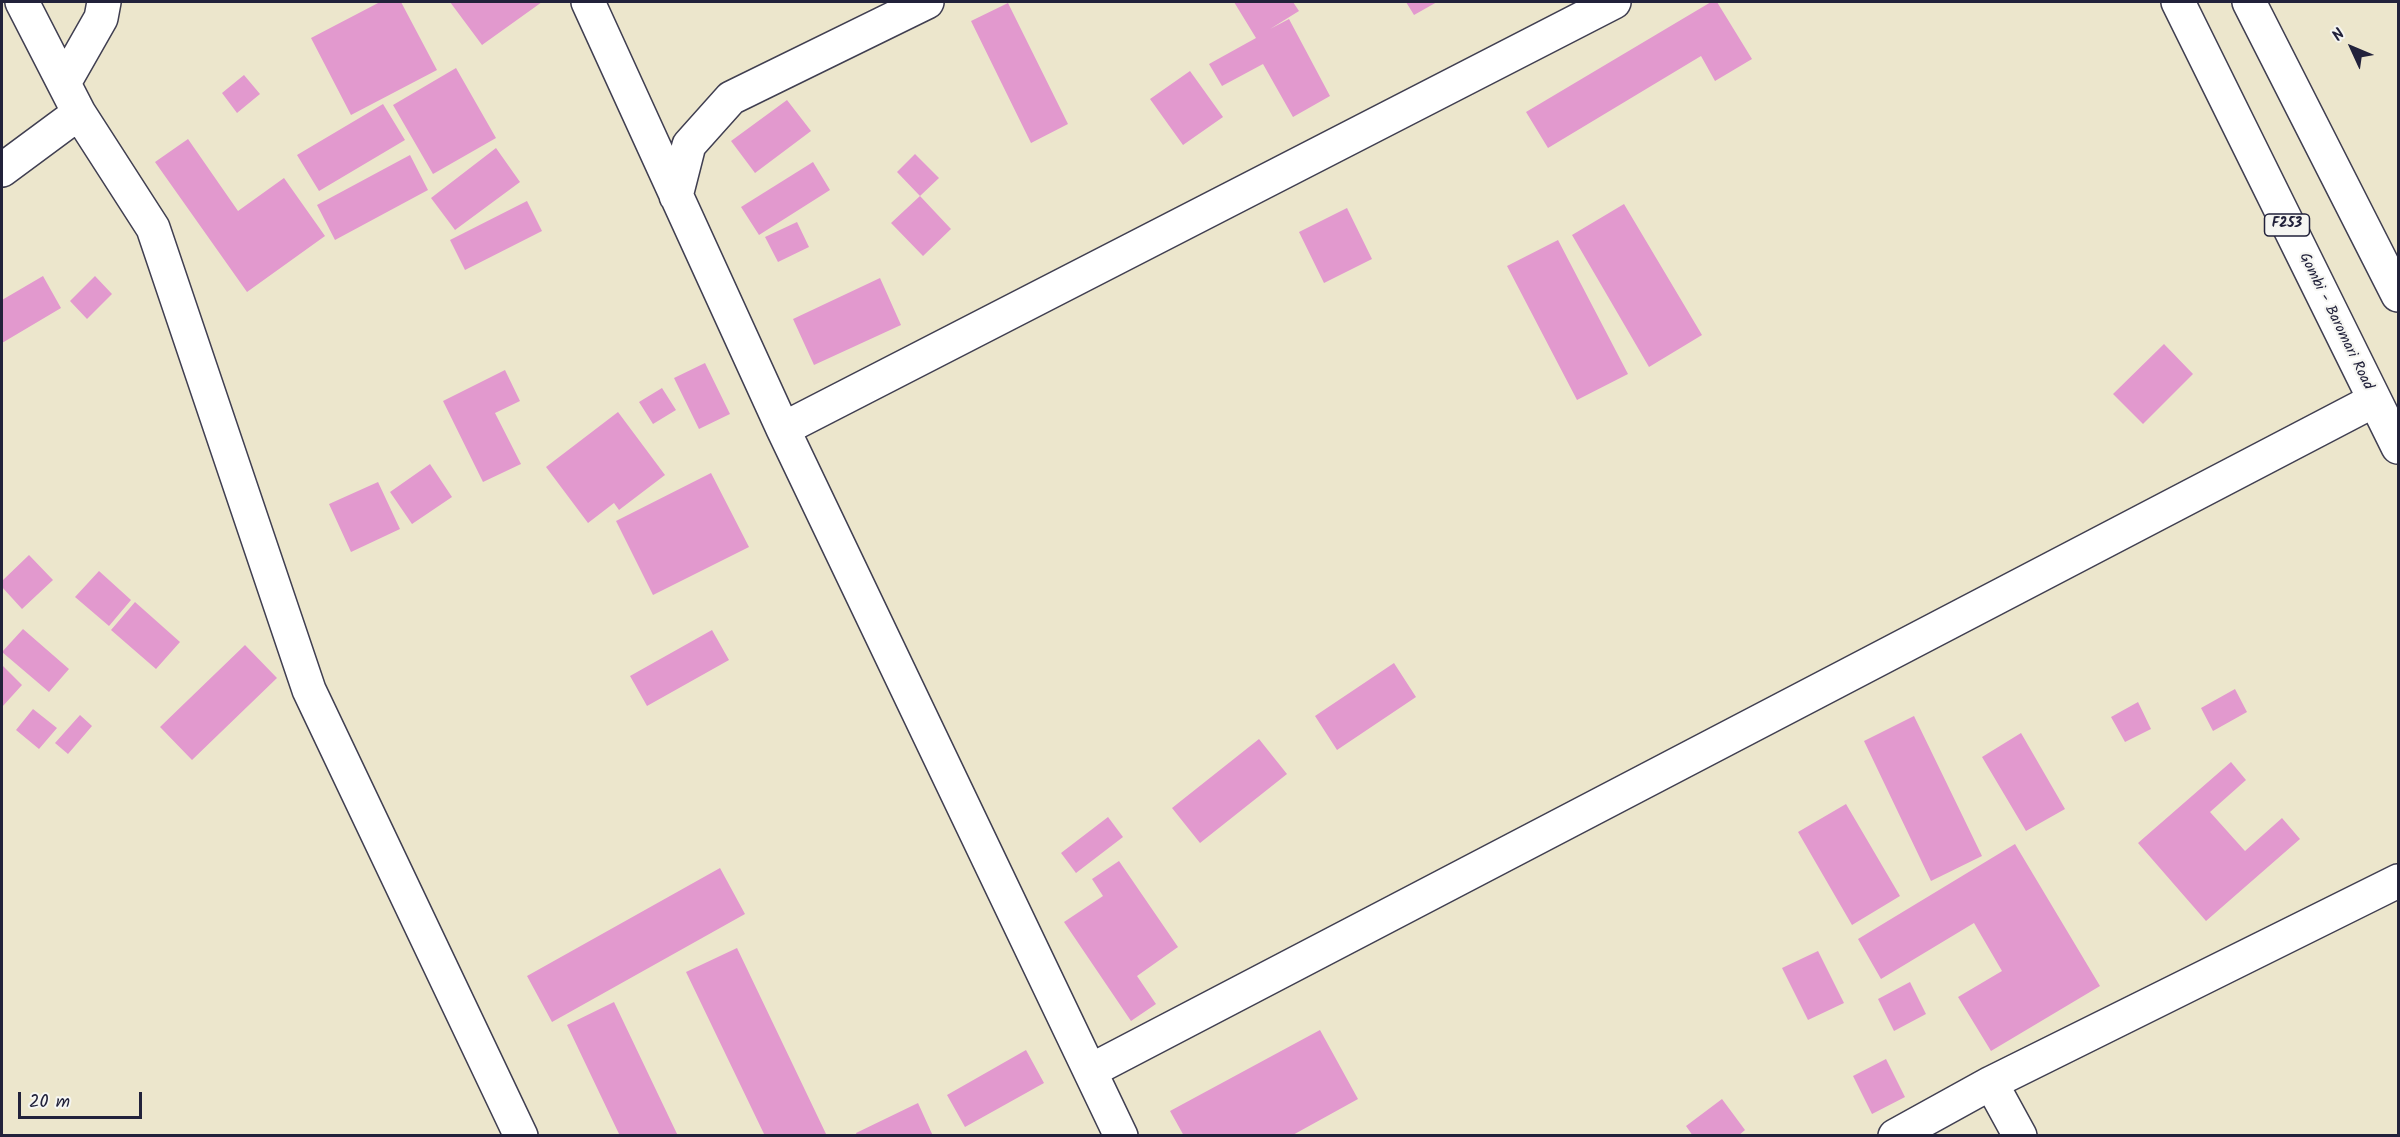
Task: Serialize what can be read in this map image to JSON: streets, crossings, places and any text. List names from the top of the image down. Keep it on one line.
{"streets":{"street":["F253","Gombi - Baromari Road"]},"scale_bar":"20 m","north":"top left"}
